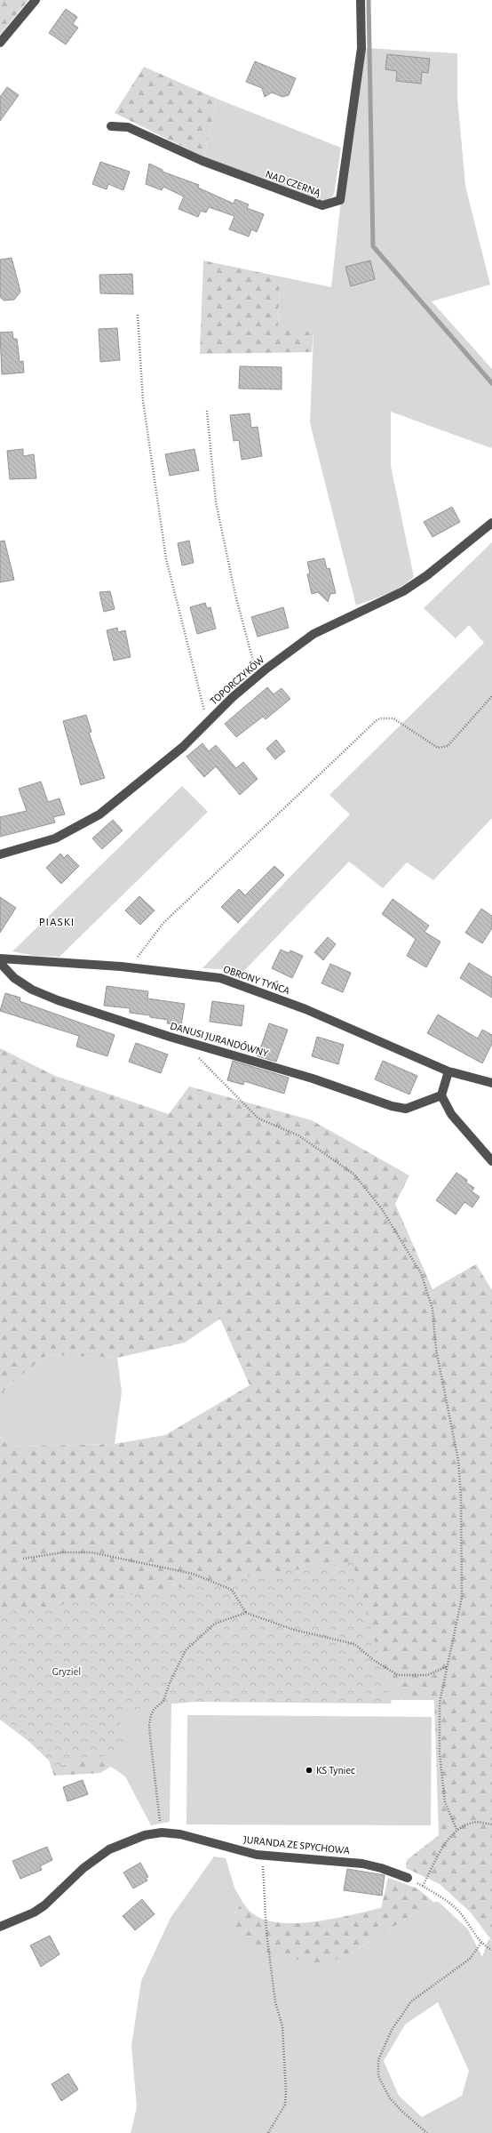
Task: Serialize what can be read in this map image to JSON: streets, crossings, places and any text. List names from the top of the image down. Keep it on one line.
{"streets":{"street":["NAD CZERNĄ","TOPORCZYKÓW","OBRONY TYŃCA","DANUSI JURANDÓWNY","JURANDA ZE SPYCHOWA"]},"districts":["PIASKI"],"parks":["Gryziel"],"places":["KS Tyniec"]}
